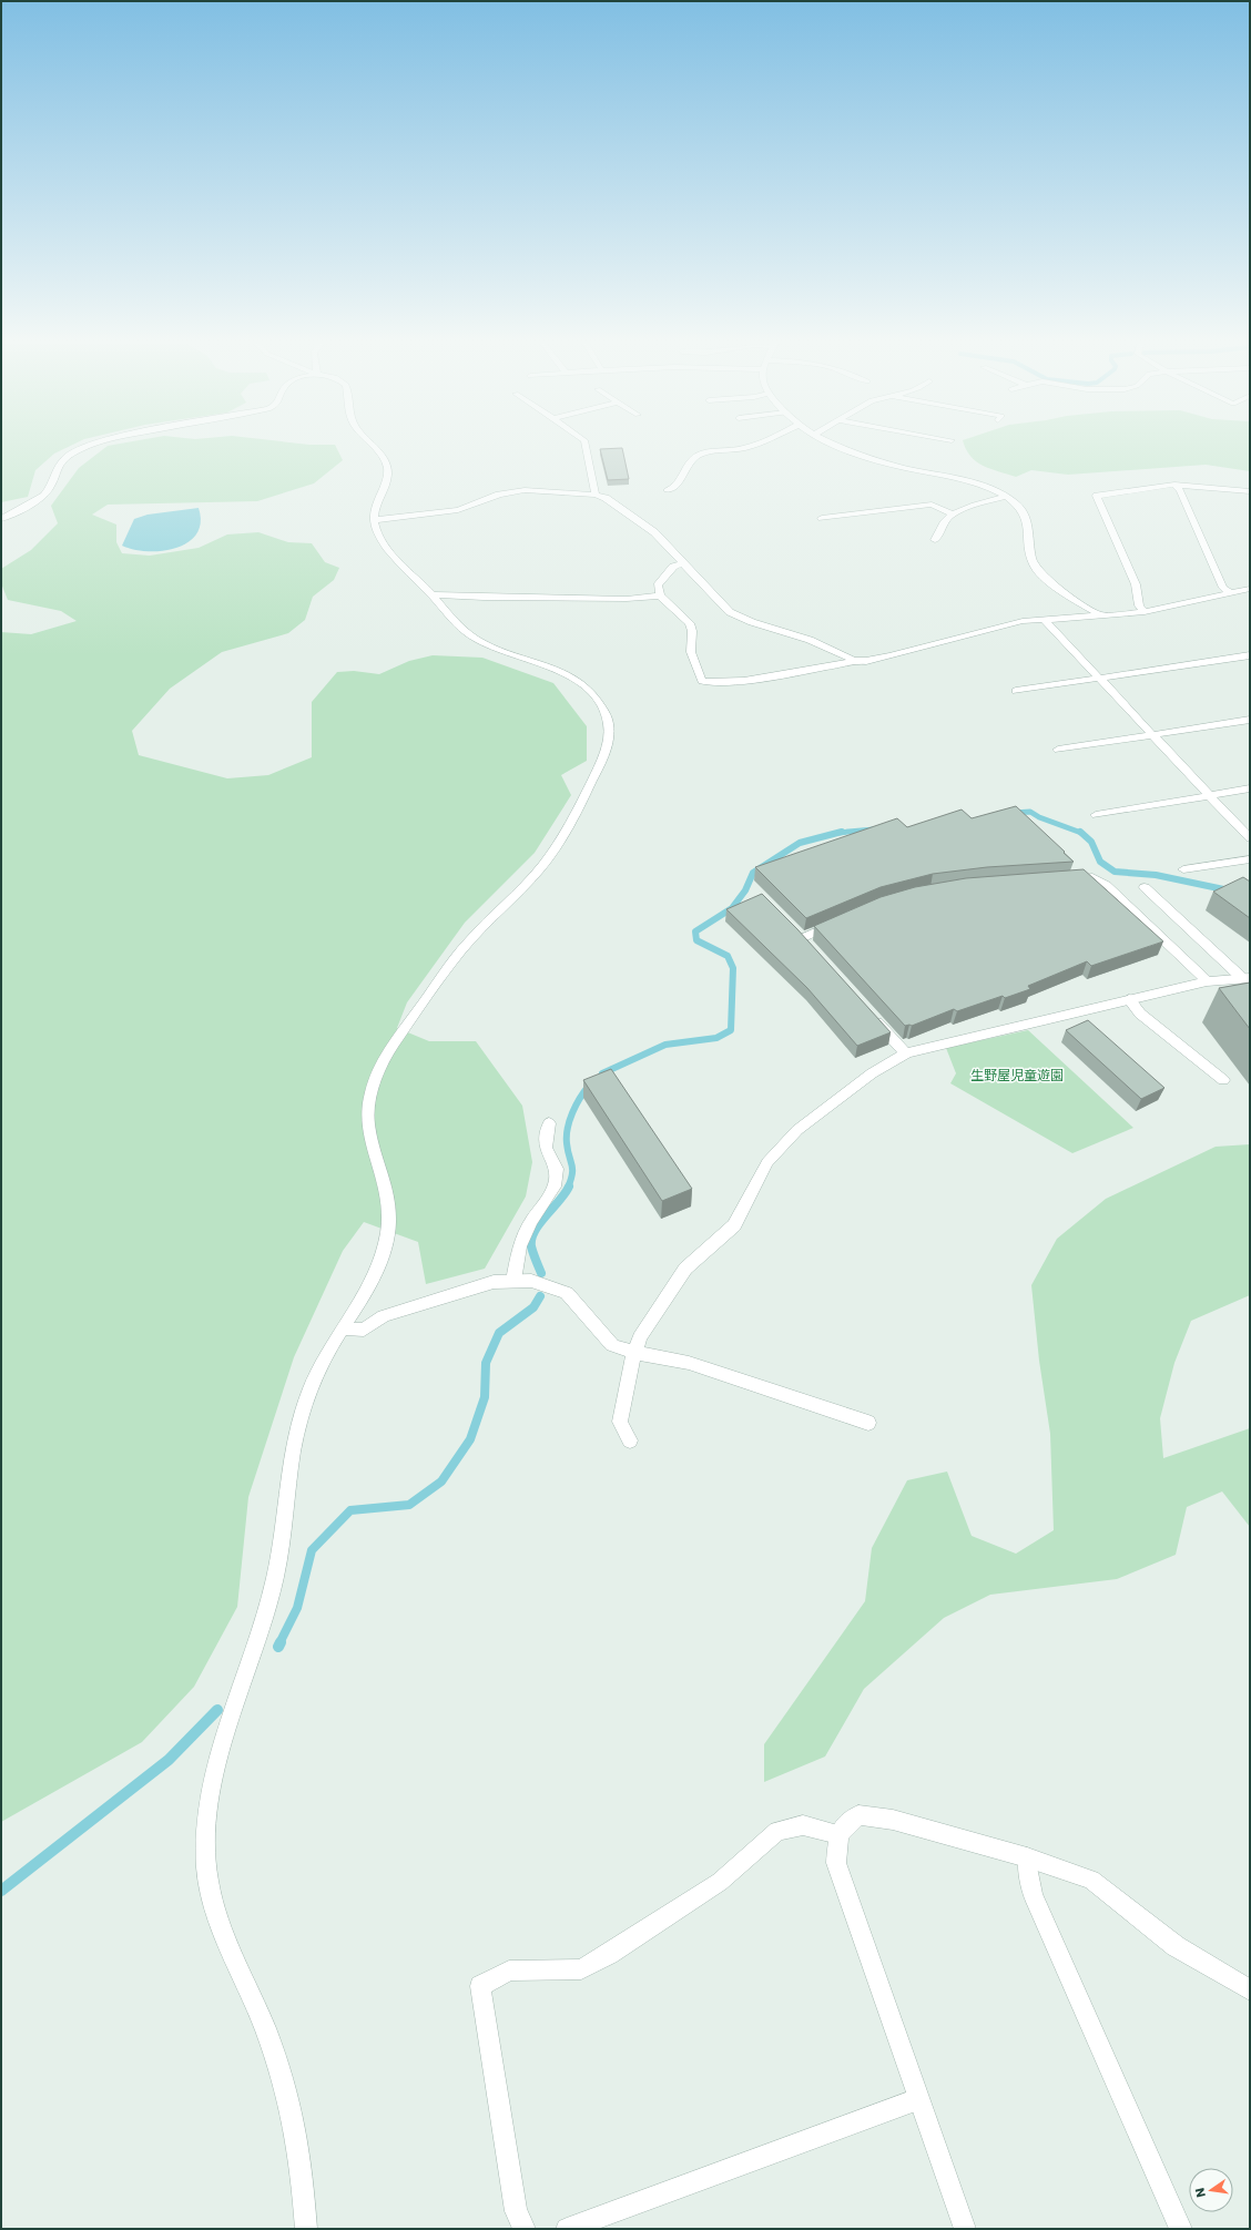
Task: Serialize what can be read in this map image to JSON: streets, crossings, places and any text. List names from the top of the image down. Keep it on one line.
{"parks":["生野屋児童遊園"],"north":"left"}
